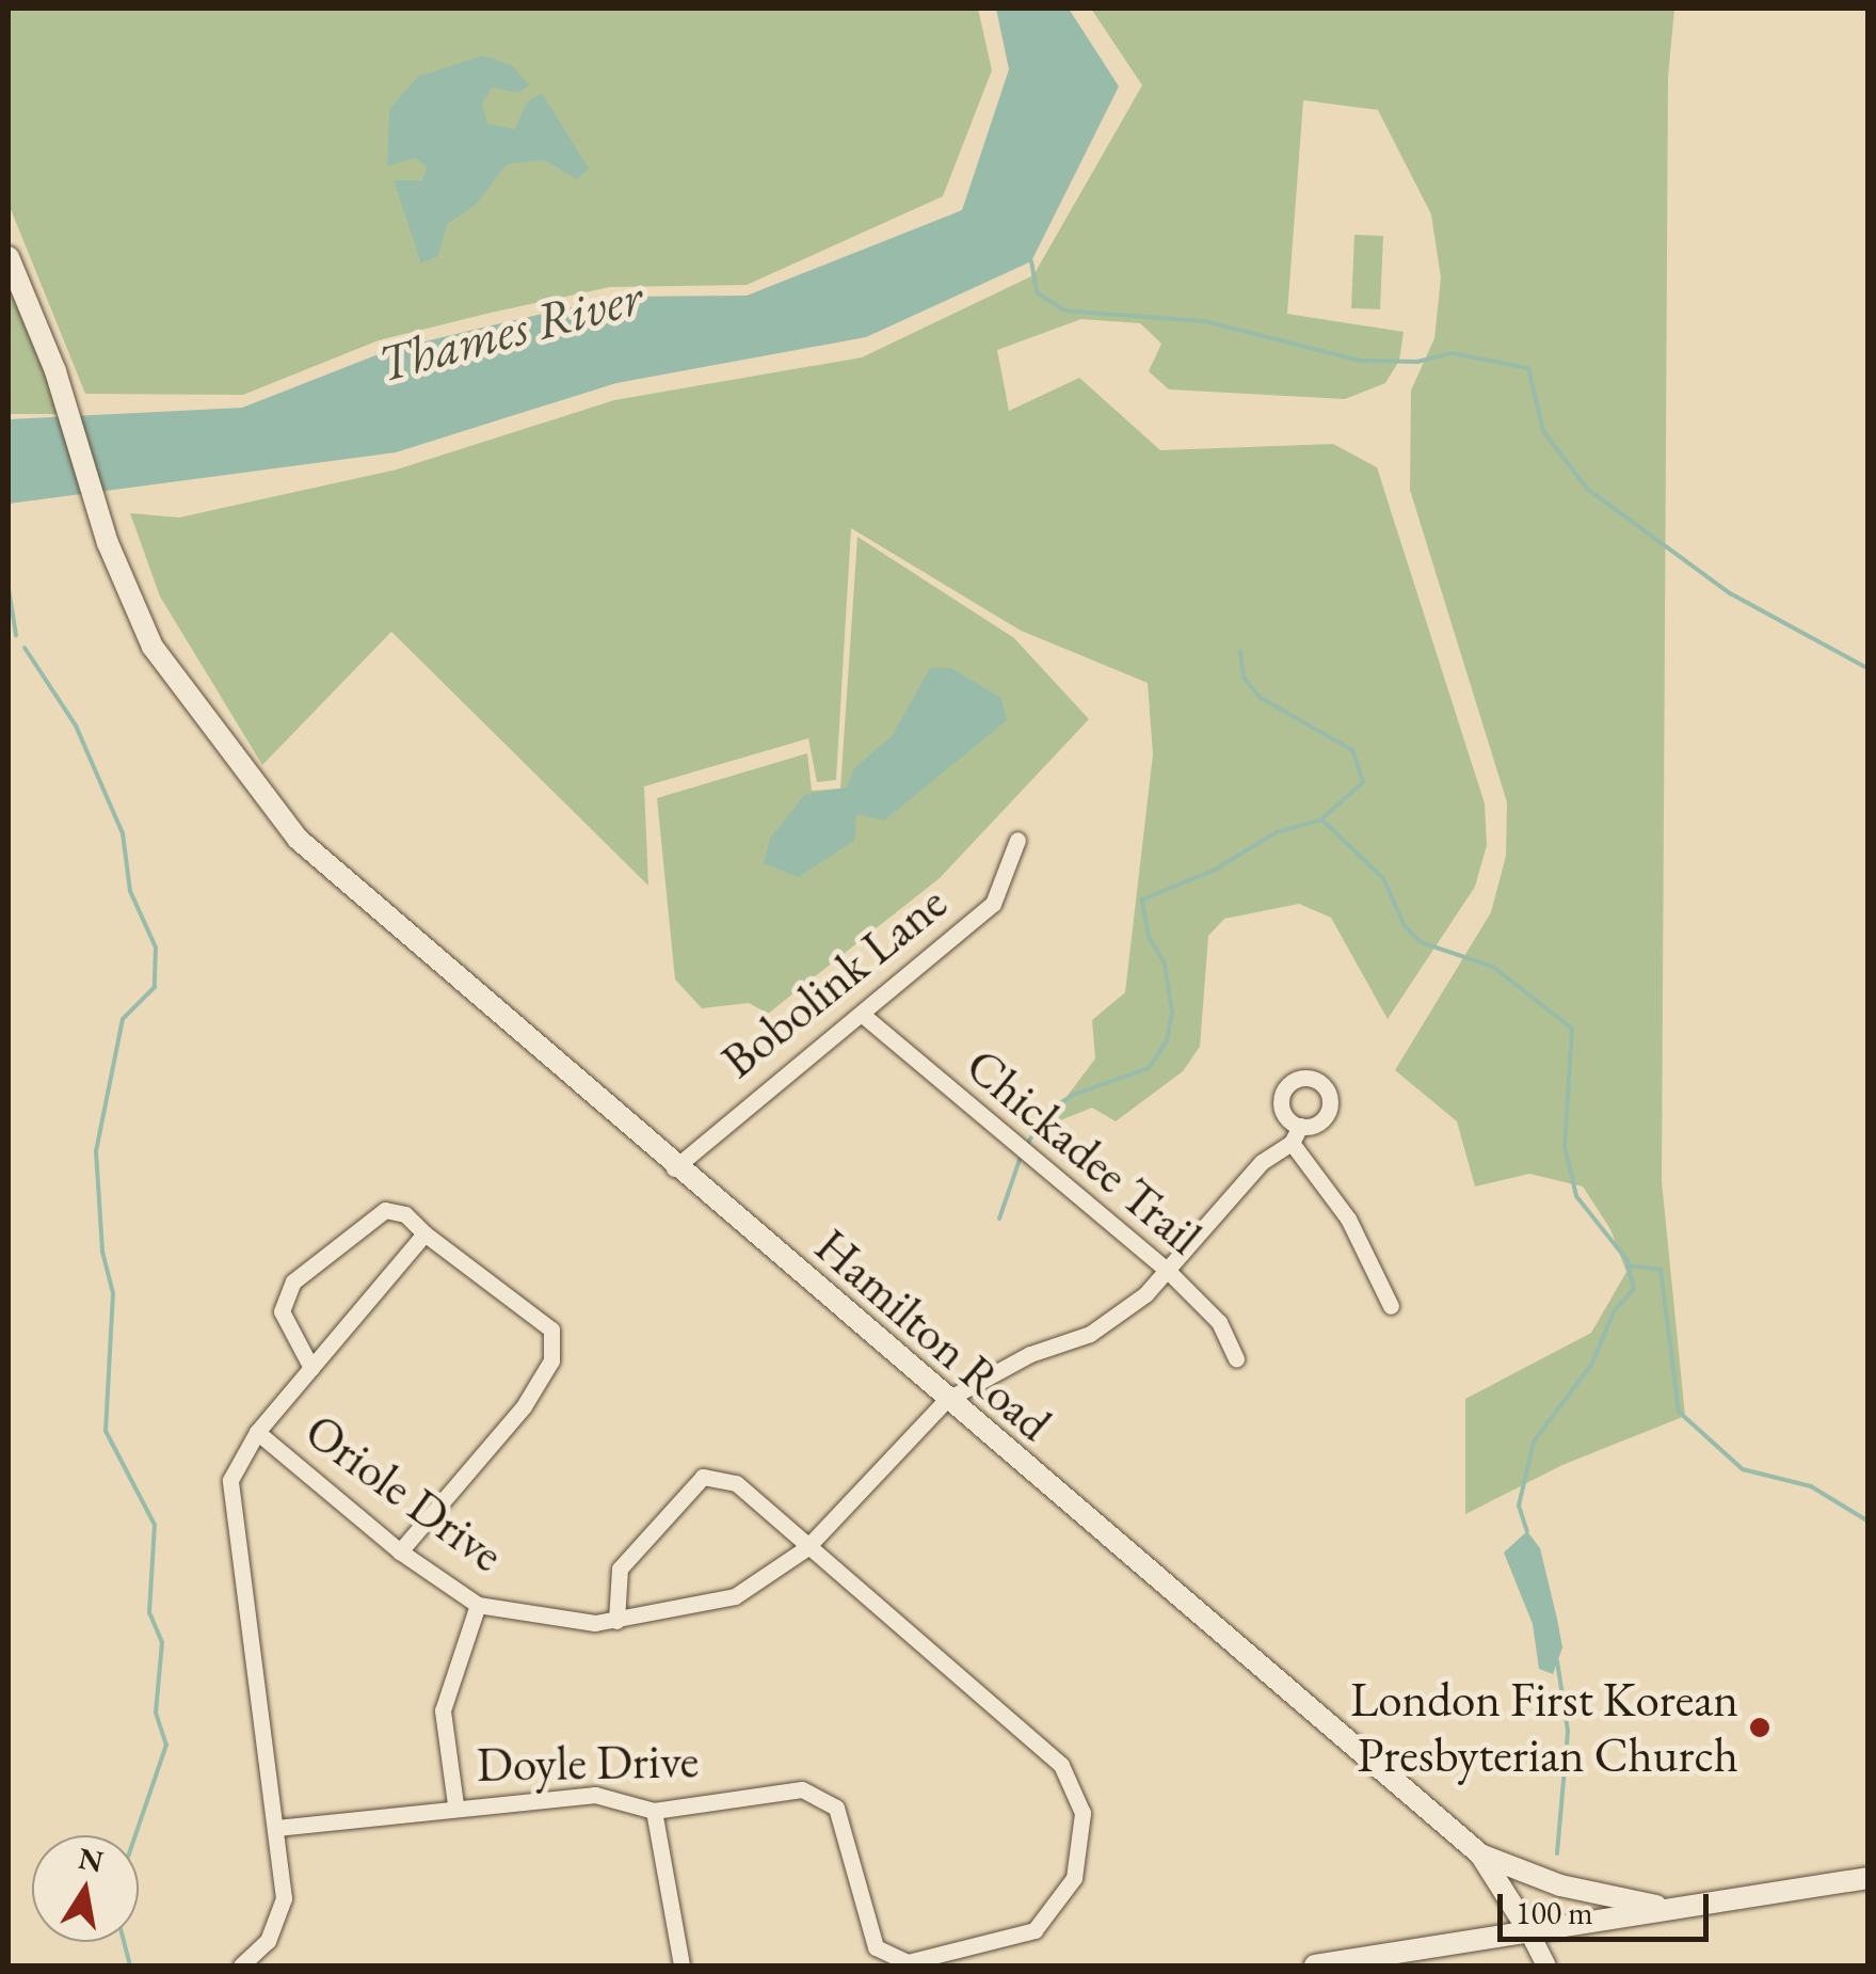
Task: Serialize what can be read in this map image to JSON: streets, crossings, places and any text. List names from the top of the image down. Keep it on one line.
{"streets":{"main road":["Hamilton Road"],"street":["Bobolink Lane","Chickadee Trail","Oriole Drive","Doyle Drive"]},"crossings":[["Bobolink Lane","Chickadee Trail"],["Bobolink Lane","Hamilton Road"],["Chickadee Trail","Oriole Drive"],["Hamilton Road","Oriole Drive"],["Oriole Drive","Doyle Drive"]],"water":["Thames River"],"places":["London First Korean Presbyterian Church"],"scale_bar":"100 m","north":"top"}
